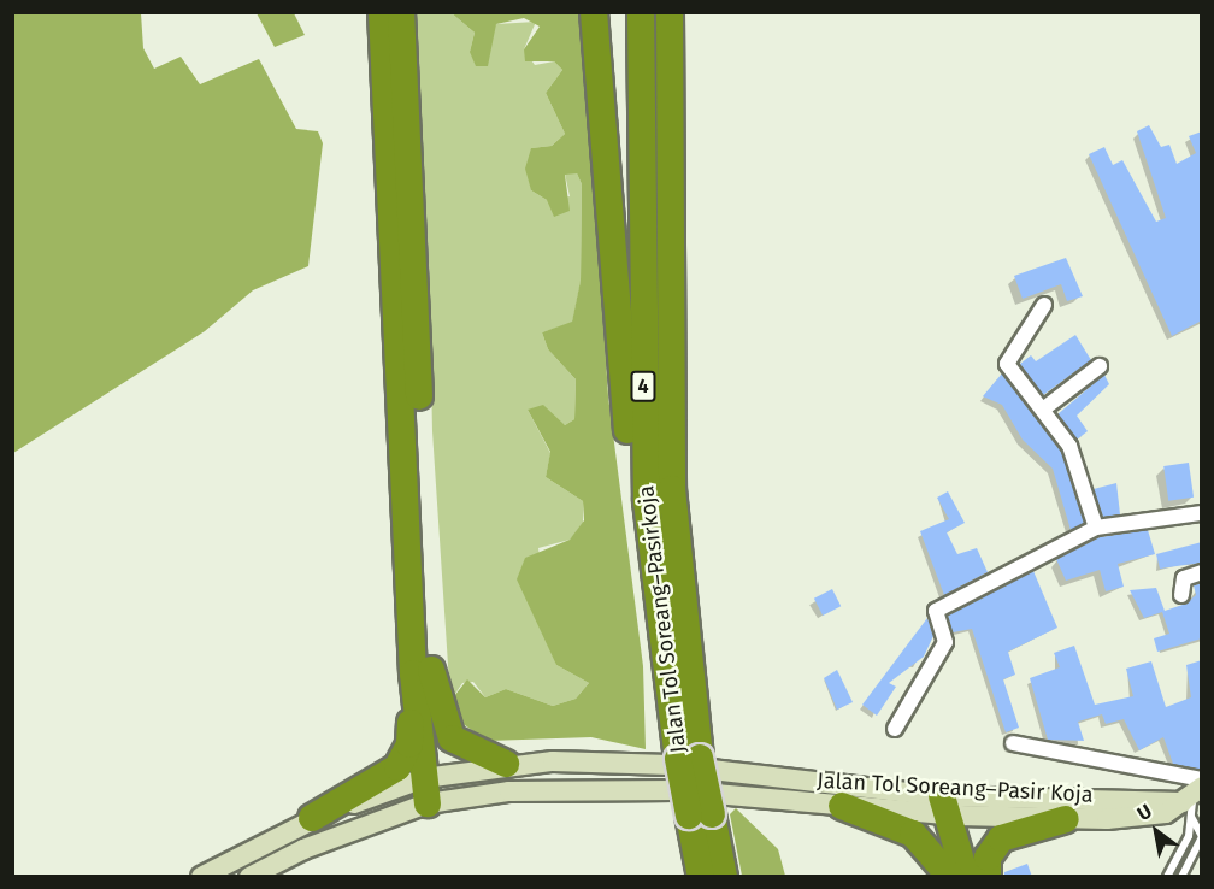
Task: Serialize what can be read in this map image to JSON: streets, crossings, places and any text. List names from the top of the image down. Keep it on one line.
{"streets":{"highway":["4","Jalan Tol Soreang–Pasirkoja"],"street":["Jalan Tol Soreang–Pasir Koja"]},"north":"top left"}
